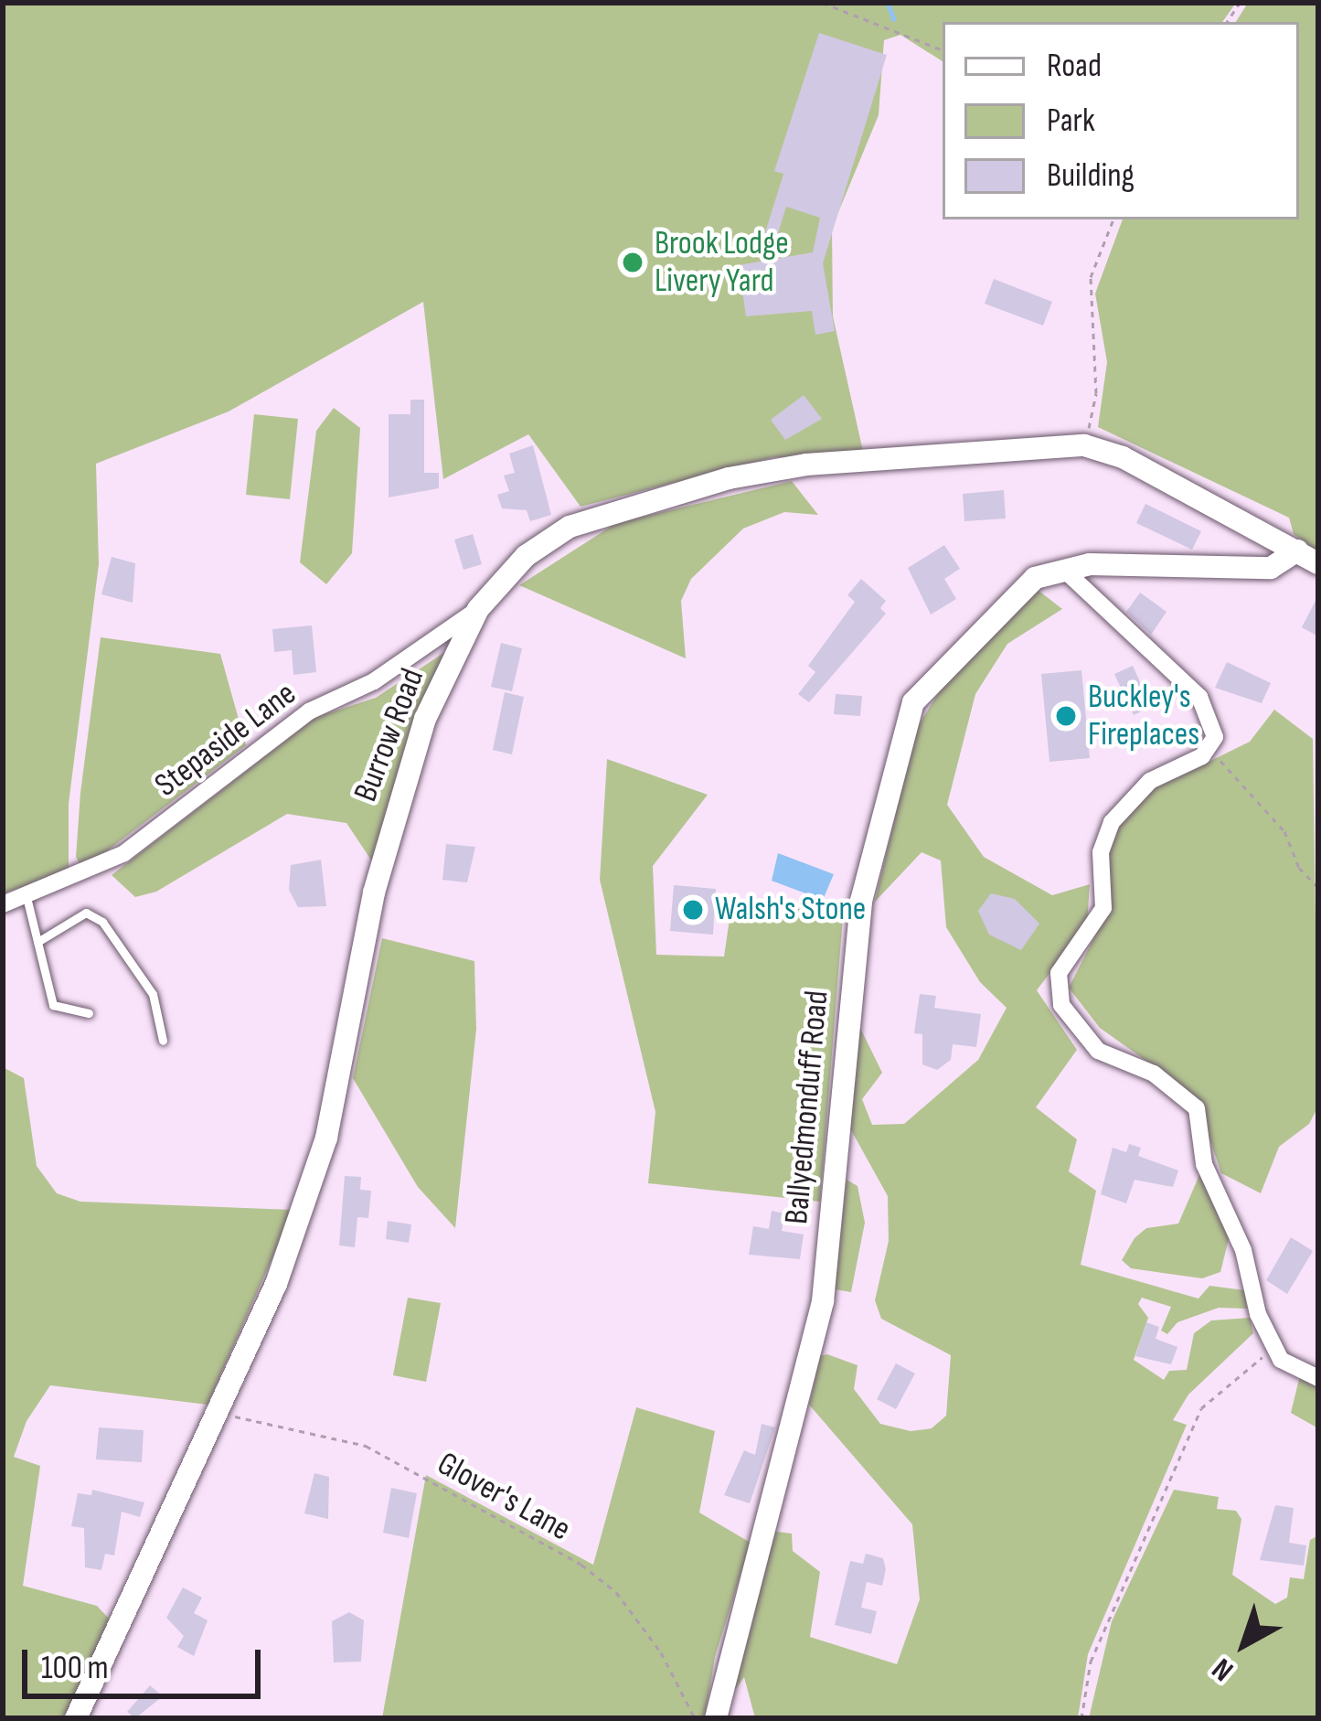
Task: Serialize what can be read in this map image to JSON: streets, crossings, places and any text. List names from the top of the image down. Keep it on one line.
{"streets":{"street":["Burrow Road","Stepaside Lane","Ballyedmonduff Road"],"path":["Glover's Lane"]},"crossings":[["Burrow Road","Stepaside Lane"],["Burrow Road","Ballyedmonduff Road"],["Burrow Road","Glover's Lane"]],"places":["Brook Lodge Livery Yard","Buckley's Fireplaces","Walsh's Stone"],"legend":["Road","Park","Building"],"scale_bar":"100 m","north":"bottom left"}
